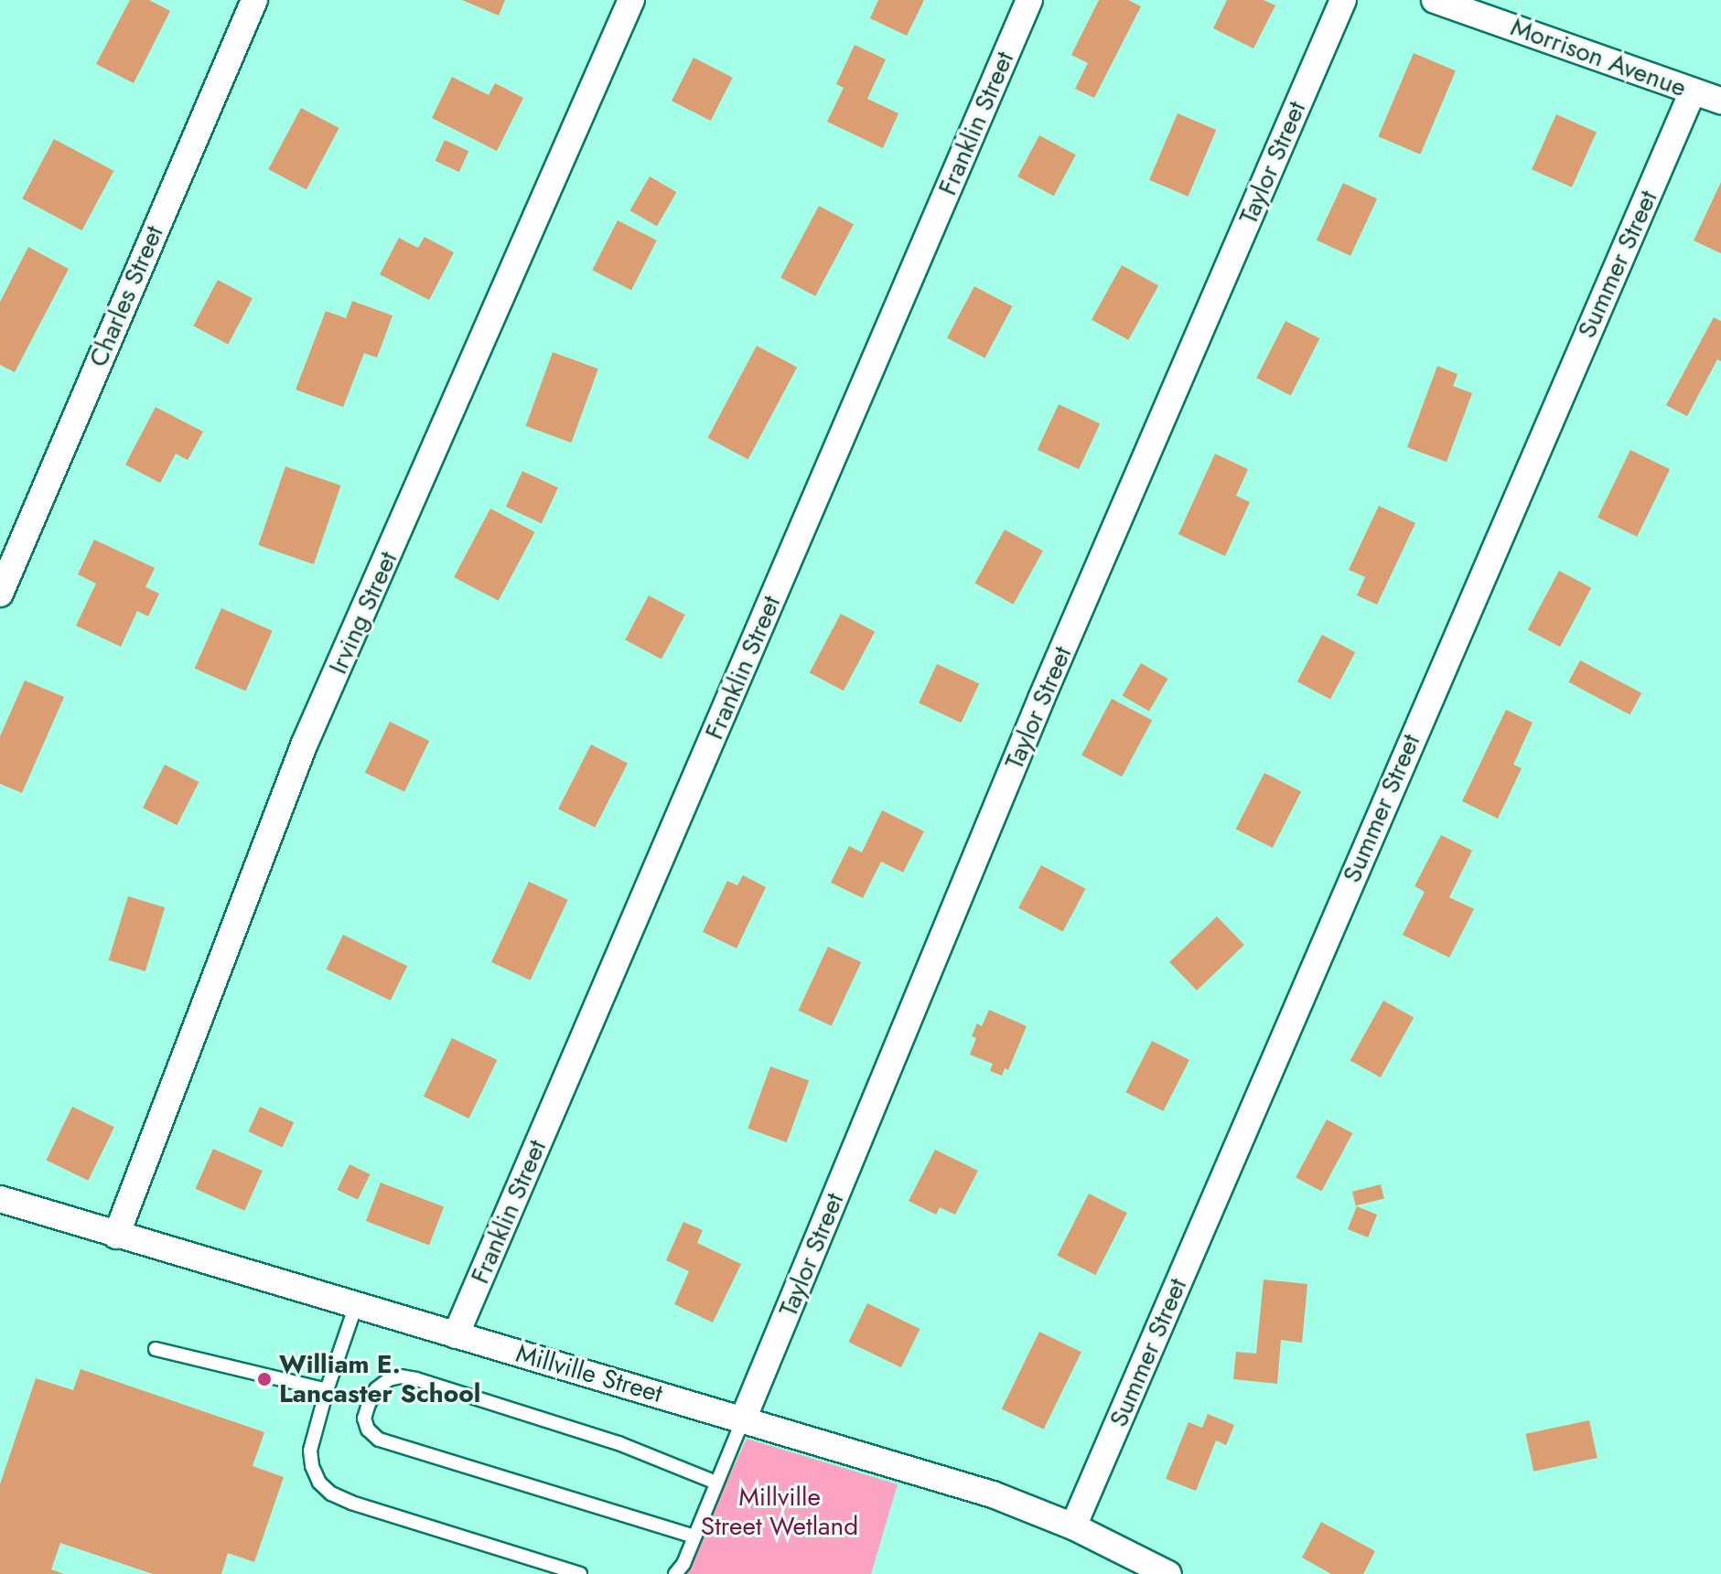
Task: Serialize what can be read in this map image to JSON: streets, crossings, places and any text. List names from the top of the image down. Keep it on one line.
{"streets":{"street":["Morrison Avenue","Franklin Street","Taylor Street","Summer Street","Charles Street","Irving Street","Millville Street"]},"crossings":[["Morrison Avenue","Summer Street"],["Franklin Street","Millville Street"],["Taylor Street","Millville Street"],["Summer Street","Millville Street"],["Irving Street","Millville Street"]],"parks":["Millville Street Wetland"],"places":["William E. Lancaster School"]}
